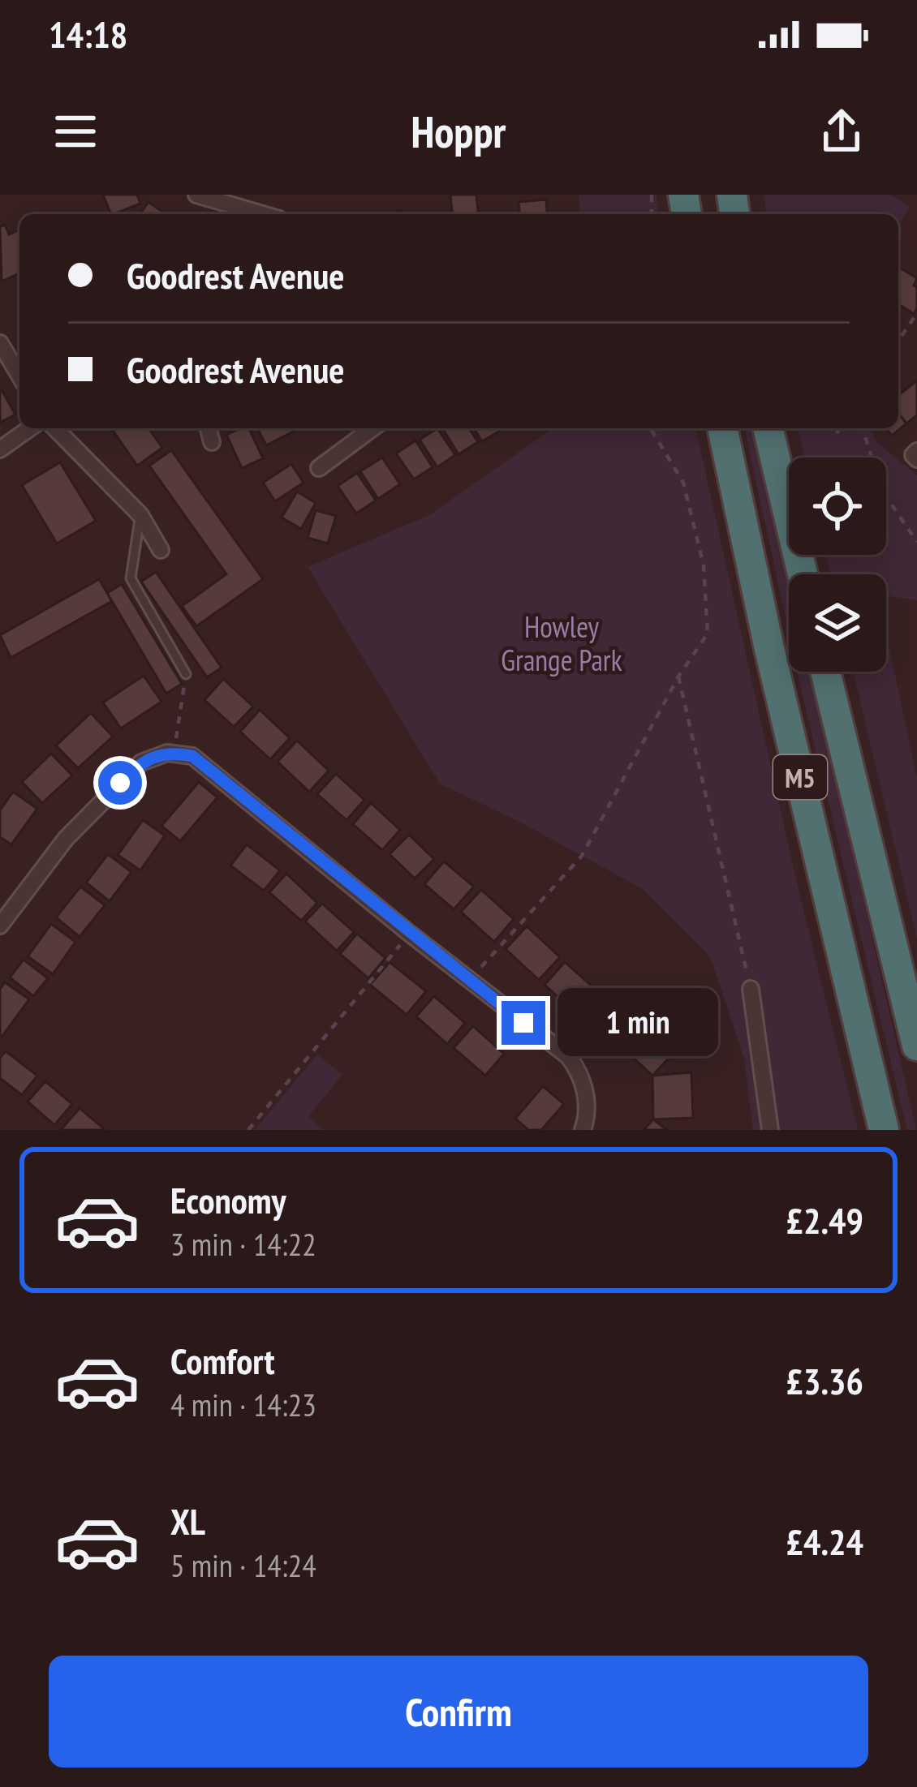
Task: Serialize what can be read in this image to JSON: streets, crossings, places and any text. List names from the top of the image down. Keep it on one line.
{"streets":{"highway":["M5"]},"parks":["Howley Grange Park"],"page":{"status":"14:18","header":"Hoppr","banner":["Goodrest Avenue","Goodrest Avenue"],"bubble":"1 min","list":[{"name":"Economy","note":"3 min · 14:22","value":"£2.49"},{"name":"Comfort","note":"4 min · 14:23","value":"£3.36"},{"name":"XL","note":"5 min · 14:24","value":"£4.24"}],"buttons":"Confirm"}}
